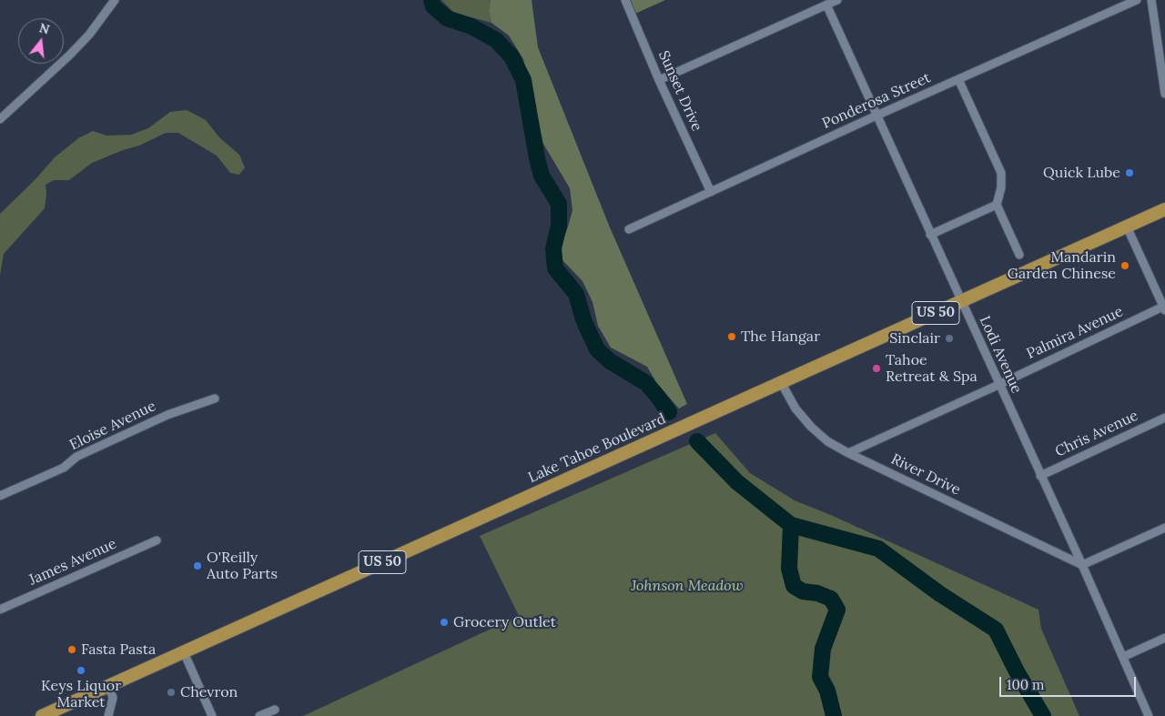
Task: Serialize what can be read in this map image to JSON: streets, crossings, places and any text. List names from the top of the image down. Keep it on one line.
{"streets":{"highway":["US 50","Lake Tahoe Boulevard"],"street":["Sunset Drive","Ponderosa Street","Palmira Avenue","Lodi Avenue","Eloise Avenue","Chris Avenue","River Drive","James Avenue"]},"crossings":[["Sunset Drive","Ponderosa Street"],["Ponderosa Street","Lodi Avenue"],["Palmira Avenue","Lodi Avenue"],["Palmira Avenue","River Drive"],["Lodi Avenue","Chris Avenue"],["Lodi Avenue","Lake Tahoe Boulevard"],["Lodi Avenue","River Drive"],["Lake Tahoe Boulevard","River Drive"]],"parks":["Johnson Meadow"],"places":["Quick Lube","Mandarin Garden Chinese","The Hangar","Sinclair","Tahoe Retreat & Spa","O'Reilly Auto Parts","Grocery Outlet","Fasta Pasta","Keys Liquor Market","Chevron"],"scale_bar":"100 m","north":"top"}
